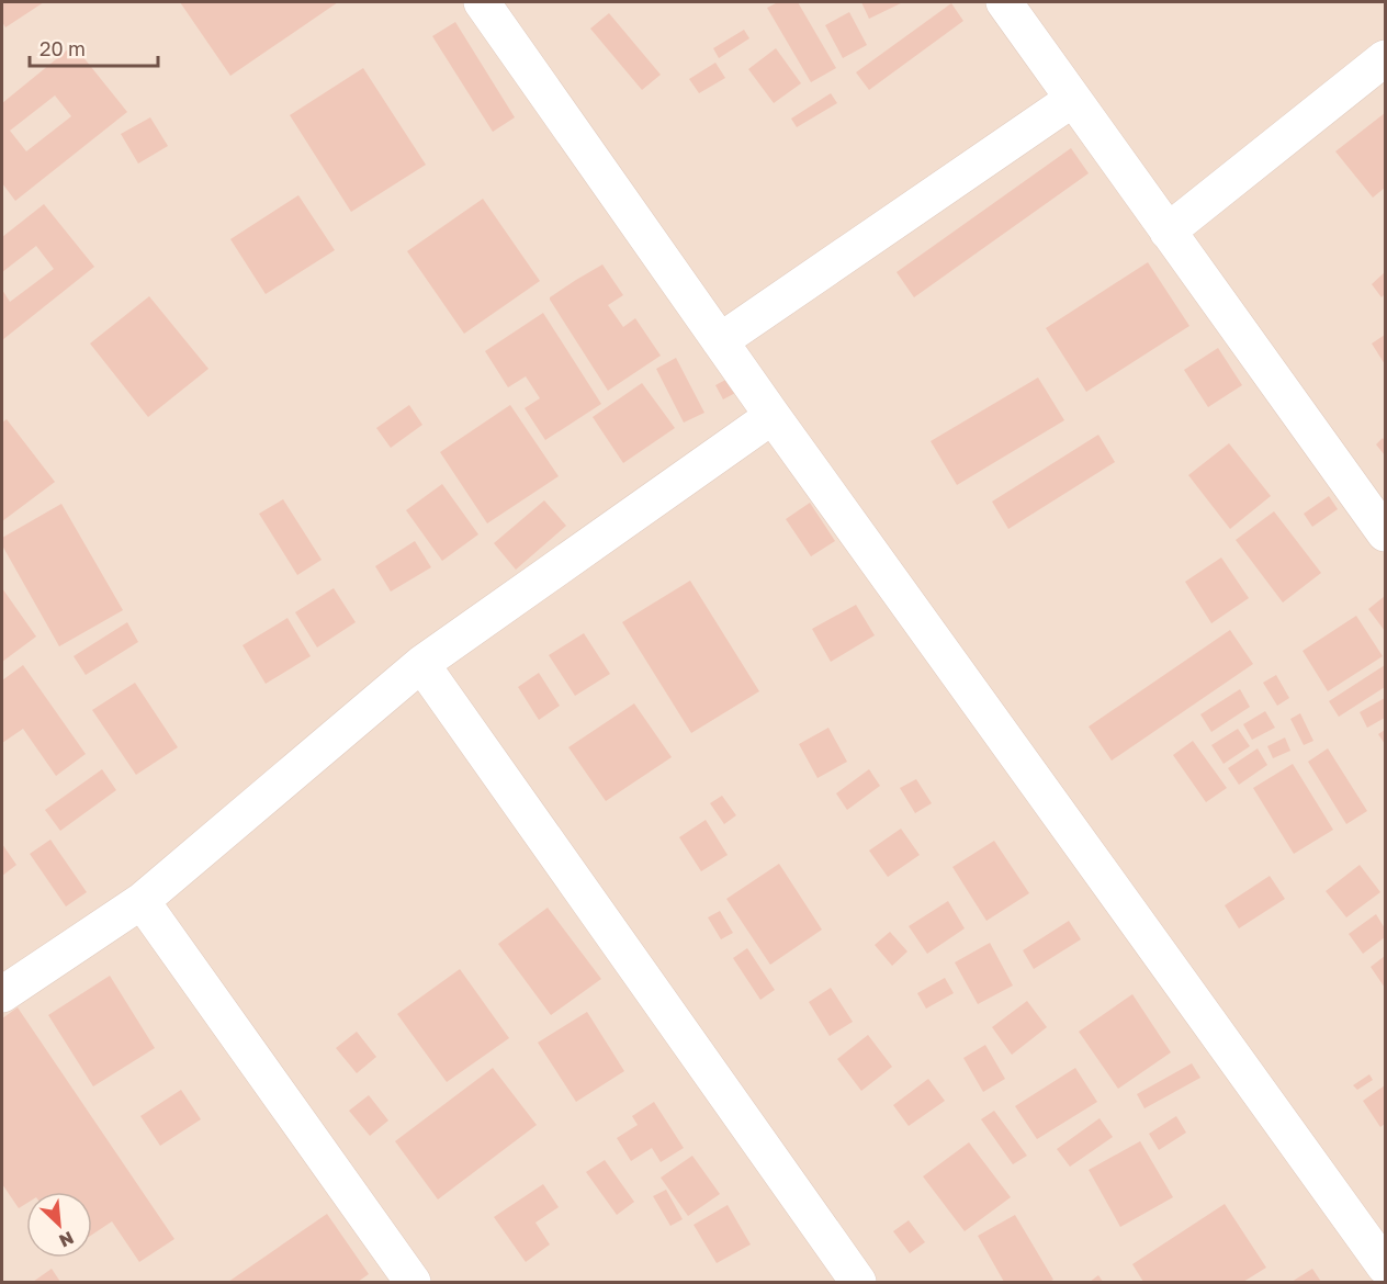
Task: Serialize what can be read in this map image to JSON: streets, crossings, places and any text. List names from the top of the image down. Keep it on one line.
{"scale_bar":"20 m","north":"bottom right"}
